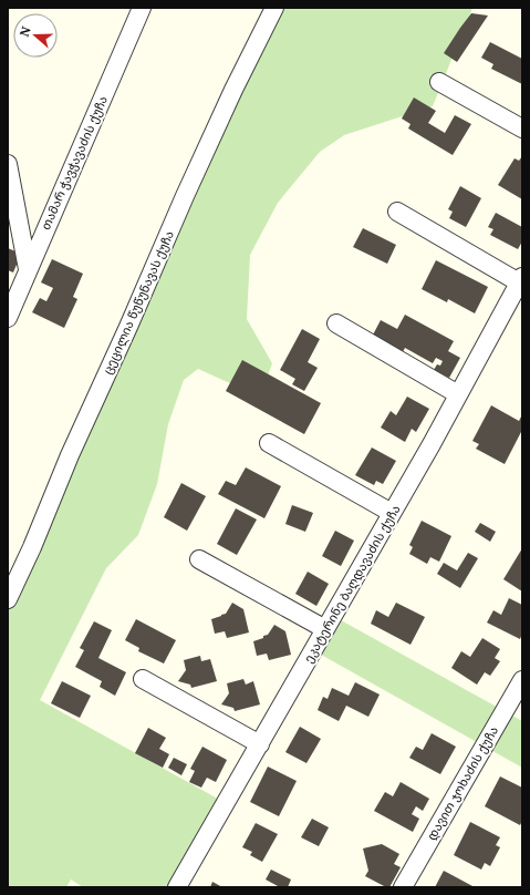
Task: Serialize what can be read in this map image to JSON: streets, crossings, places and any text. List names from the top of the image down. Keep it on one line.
{"streets":{"street":["თამარ ჭავჭავაძის ქუჩა","ცეცილია წუწუნავას ქუჩა","ეკატერინე ბაღდავაძის ქუჩა","დავით ჯოხაძის ქუჩა"]},"north":"left"}
